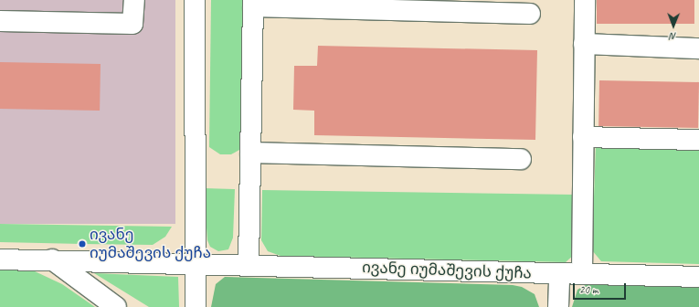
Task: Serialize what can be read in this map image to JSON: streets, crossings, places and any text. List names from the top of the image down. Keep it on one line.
{"streets":{"street":["ივანე იუმაშევის ქუჩა"]},"places":["ივანე იუმაშევის ქუჩა"],"scale_bar":"20 m","north":"bottom"}
